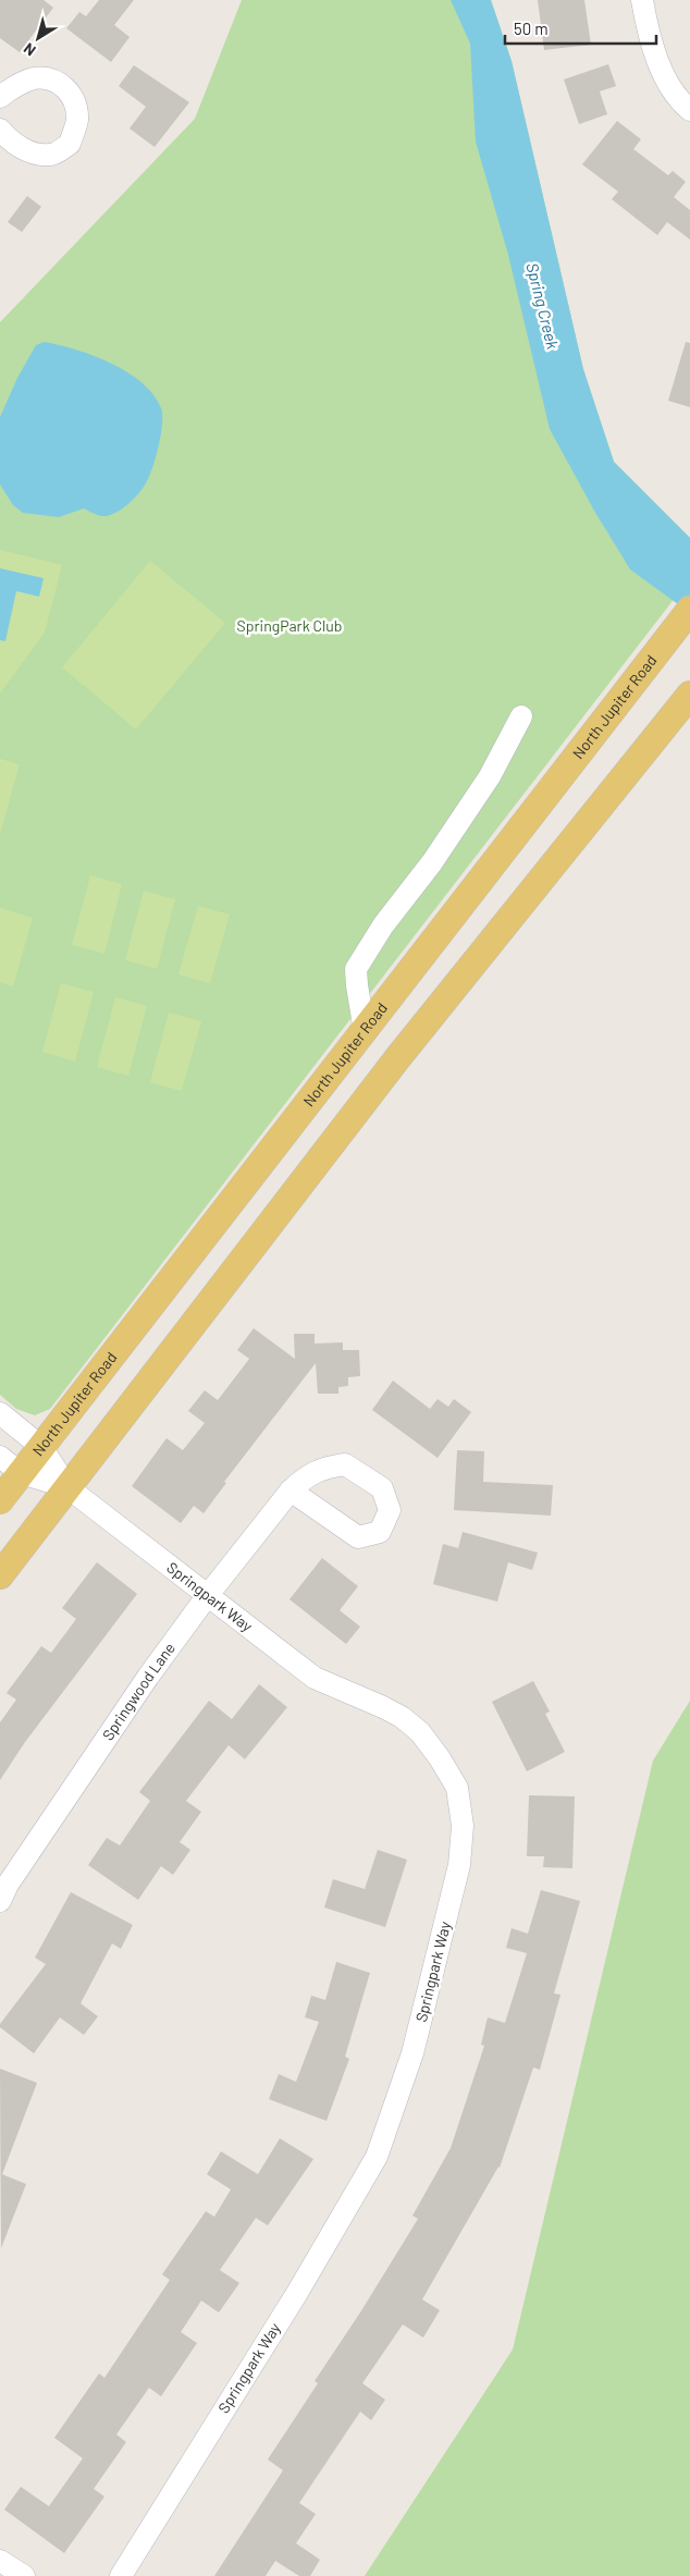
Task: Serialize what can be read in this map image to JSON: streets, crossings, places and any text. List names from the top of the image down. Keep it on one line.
{"streets":{"main road":["North Jupiter Road"],"street":["Springpark Way","Springwood Lane"]},"crossings":[["North Jupiter Road","Springpark Way"],["Springpark Way","Springwood Lane"]],"water":["Spring Creek"],"parks":["SpringPark Club"],"scale_bar":"50 m","north":"bottom left"}
